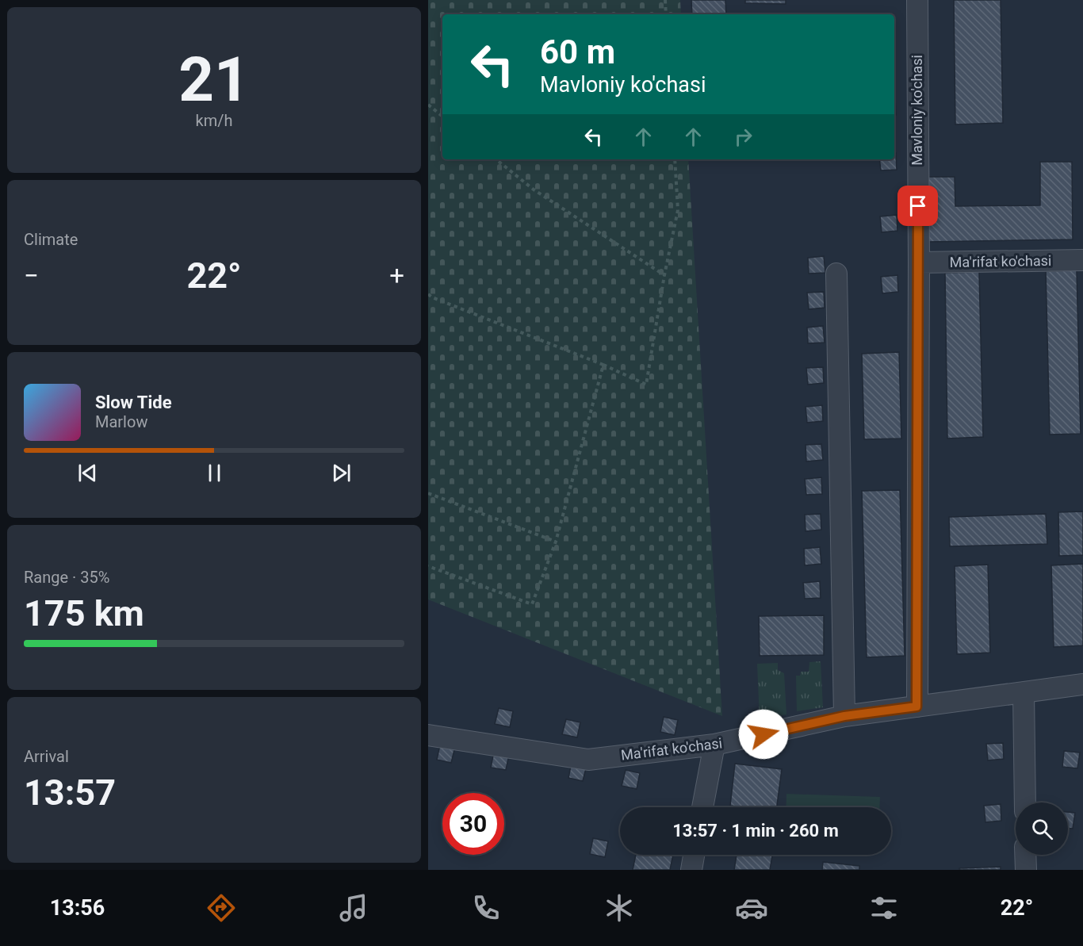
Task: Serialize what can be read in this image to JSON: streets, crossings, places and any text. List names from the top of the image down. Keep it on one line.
{"streets":{"street":["Mavloniy ko'chasi","Ma'rifat ko'chasi"]},"crossings":[["Mavloniy ko'chasi","Ma'rifat ko'chasi"]],"page":{"tile":[["21","km/h"],"Climate",["Range · 35%","175 km"],["Arrival","13:57"]],"turn":["60 m","Mavloniy ko'chasi"],"heat":["−","22°","+"],"song":["Slow Tide","Marlow"],"limit":"30","trip":"13:57 · 1 min · 260 m","tabs":["13:56","22°"]}}
